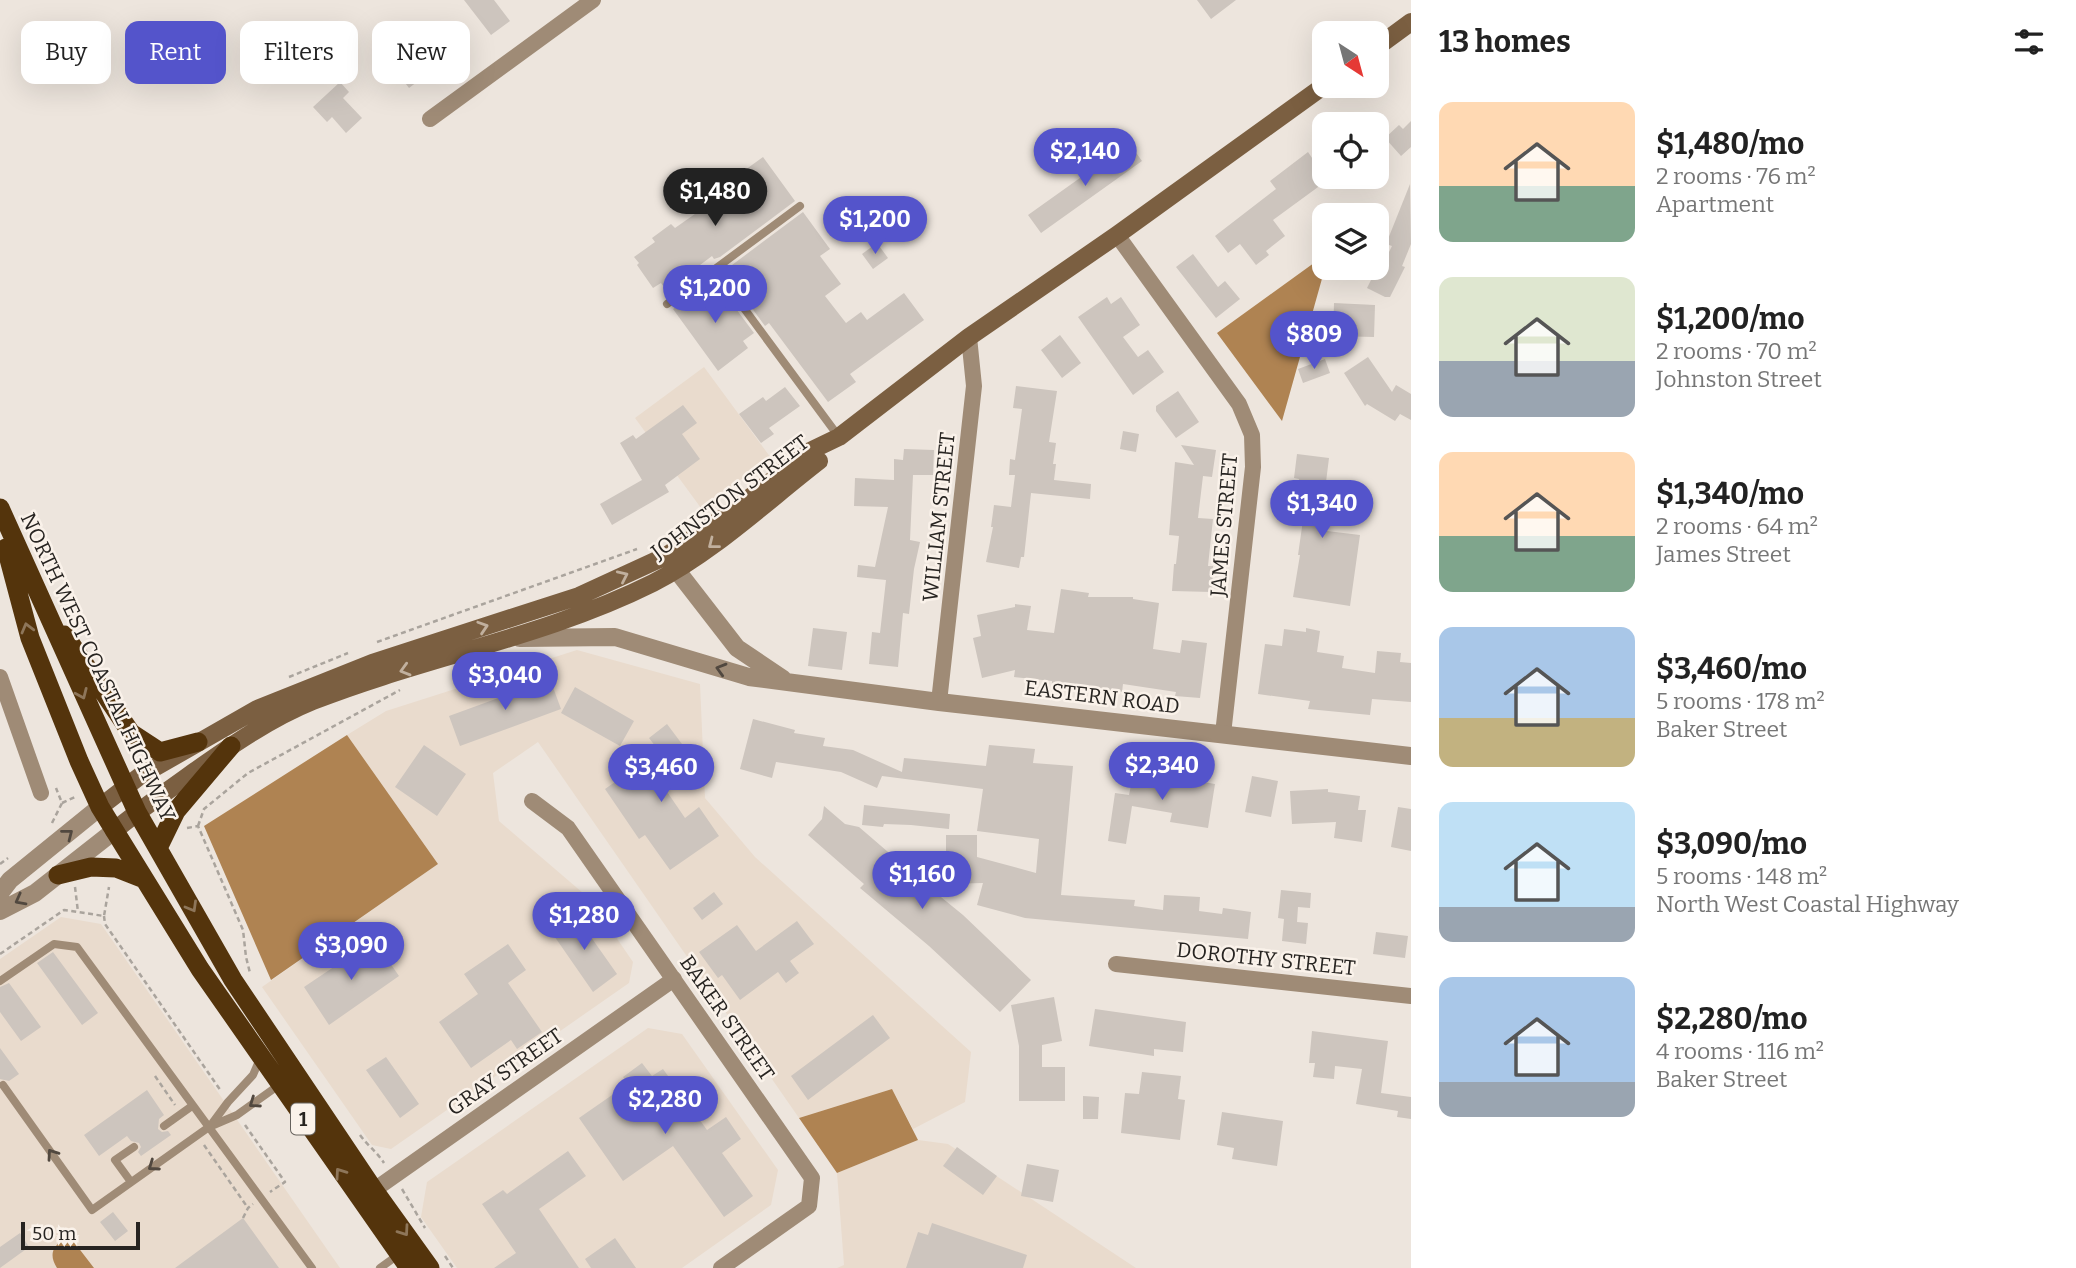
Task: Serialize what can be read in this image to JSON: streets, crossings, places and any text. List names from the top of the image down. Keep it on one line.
{"streets":{"highway":["NORTH WEST COASTAL HIGHWAY","1"],"main road":["JOHNSTON STREET"],"street":["WILLIAM STREET","JAMES STREET","EASTERN ROAD","DOROTHY STREET","BAKER STREET","GRAY STREET"]},"crossings":[["JOHNSTON STREET","WILLIAM STREET"],["JOHNSTON STREET","JAMES STREET"],["JOHNSTON STREET","NORTH WEST COASTAL HIGHWAY"],["JOHNSTON STREET","EASTERN ROAD"],["WILLIAM STREET","EASTERN ROAD"],["JAMES STREET","EASTERN ROAD"],["NORTH WEST COASTAL HIGHWAY","GRAY STREET"],["BAKER STREET","GRAY STREET"]],"scale_bar":"50 m","north":"bottom right","page":{"heading":"13 homes","chip":["Buy","Rent","Filters","New"],"list":[{"name":"$1,480/mo","note":"2 rooms · 76 m² · Apartment"},{"name":"$1,200/mo","note":"2 rooms · 70 m² · Johnston Street"},{"name":"$1,340/mo","note":"2 rooms · 64 m² · James Street"},{"name":"$3,460/mo","note":"5 rooms · 178 m² · Baker Street"},{"name":"$3,090/mo","note":"5 rooms · 148 m² · North West Coastal Highway"},{"name":"$2,280/mo","note":"4 rooms · 116 m² · Baker Street"}],"price":["$2,140","$1,480","$1,200","$1,200","$809","$1,340","$3,040","$2,340","$3,460","$1,160","$1,280","$3,090","$2,280"],"scale":"50 m"}}
